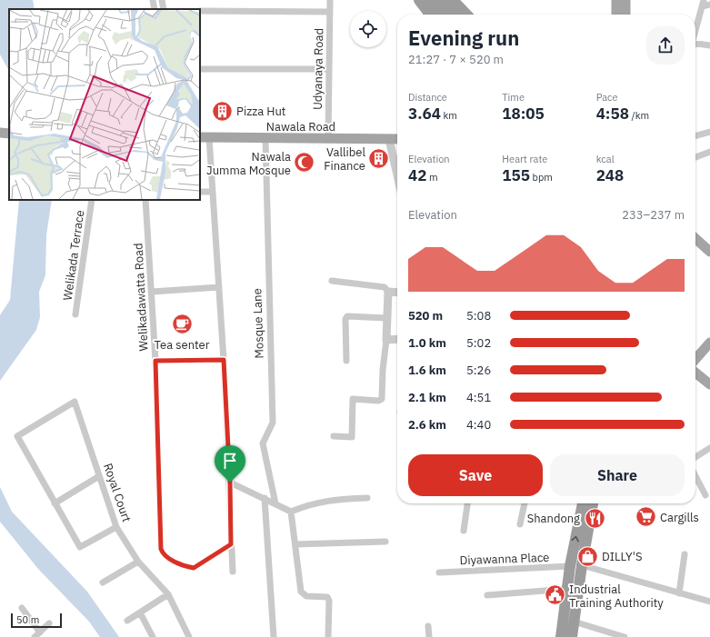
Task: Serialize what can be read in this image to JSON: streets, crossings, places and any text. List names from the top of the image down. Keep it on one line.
{"streets":{"main road":["Nawala Road"],"street":["Udyanaya Road","Welikada Terrace","Welikadawatta Road","Mosque Lane","Royal Court","Diyawanna Place"]},"crossings":[["Udyanaya Road","Nawala Road"],["Nawala Road","Mosque Lane"]],"places":{"building":["Pizza Hut","Vallibel Finance"],"mosque":["Nawala Jumma Mosque"],"cafe":["Tea senter"],"supermarket":["Cargills"],"restaurant":["Shandong"],"shop":["DILLY'S"],"public building":["Industrial Training Authority"]},"scale_bar":"50 m","page":{"heading":["Evening run","21:27 · 7 × 520 m"],"stats":[["Distance","3.64 km"],["Time","18:05"],["Pace","4:58 /km"],["Elevation","42 m"],["Heart rate","155 bpm"],["kcal","248"]],"chart":["Elevation","233–237 m"],"list":[{"name":"520 m","note":"5:08"},{"name":"1.0 km","note":"5:02"},{"name":"1.6 km","note":"5:26"},{"name":"2.1 km","note":"4:51"},{"name":"2.6 km","note":"4:40"}],"buttons":["Save","Share"],"scale":"50 m"}}
